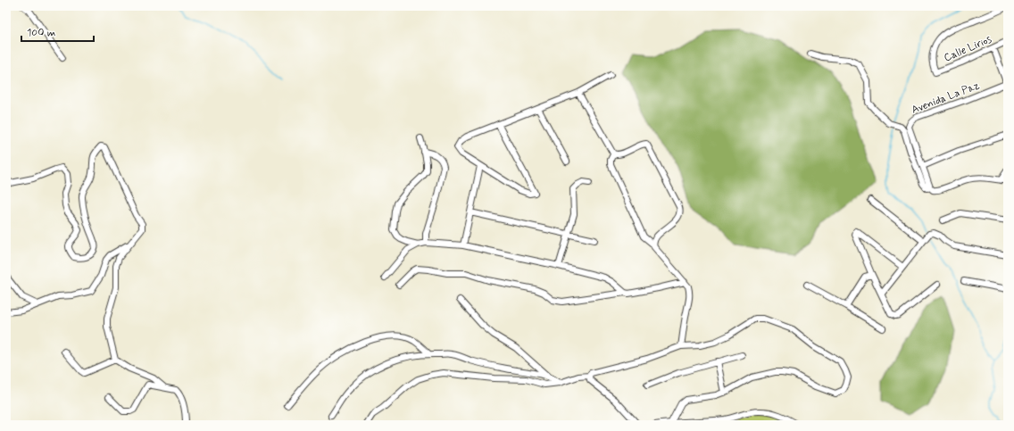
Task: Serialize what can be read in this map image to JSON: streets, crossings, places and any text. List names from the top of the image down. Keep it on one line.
{"streets":{"street":["Calle Lirios","Avenida La Paz"]},"scale_bar":"100 m"}
